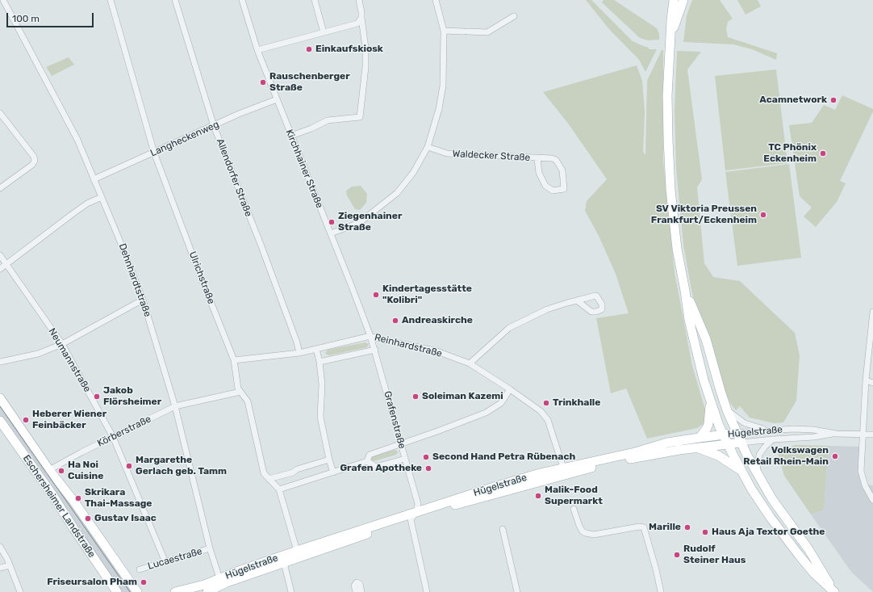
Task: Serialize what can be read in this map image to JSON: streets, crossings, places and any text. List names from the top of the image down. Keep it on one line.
{"streets":{"main road":["Hügelstraße","Eschersheimer Landstraße"],"street":["Langheckenweg","Waldecker Straße","Kirchhainer Straße","Allendorfer Straße","Ulrichstraße","Dehnhardtstraße","Reinhardstraße","Neumannstraße","Grafenstraße","Körberstraße","Lucaestraße"]},"crossings":[["Langheckenweg","Kirchhainer Straße"],["Langheckenweg","Allendorfer Straße"],["Langheckenweg","Ulrichstraße"],["Langheckenweg","Dehnhardtstraße"],["Kirchhainer Straße","Reinhardstraße"],["Kirchhainer Straße","Grafenstraße"],["Allendorfer Straße","Reinhardstraße"],["Ulrichstraße","Reinhardstraße"],["Ulrichstraße","Körberstraße"],["Ulrichstraße","Hügelstraße"],["Dehnhardtstraße","Körberstraße"],["Dehnhardtstraße","Hügelstraße"],["Dehnhardtstraße","Lucaestraße"],["Reinhardstraße","Grafenstraße"],["Reinhardstraße","Hügelstraße"],["Neumannstraße","Körberstraße"],["Neumannstraße","Lucaestraße"],["Grafenstraße","Hügelstraße"],["Körberstraße","Eschersheimer Landstraße"]],"places":["Einkaufskiosk","Rauschenberger Straße","Acamnetwork","TC Phönix Eckenheim","SV Viktoria Preussen Frankfurt/Eckenheim","Ziegenhainer Straße","Kindertagesstätte \"Kolibri\"","Andreaskirche","Jakob Flörsheimer","Soleiman Kazemi","Trinkhalle","Heberer Wiener Feinbäcker","Volkswagen Retail Rhein-Main","Second Hand Petra Rübenach","Margarethe Gerlach geb. Tamm","Grafen Apotheke","Ha Noi Cuisine","Malik-Food Supermarkt","Skrikara Thai-Massage","Gustav Isaac","Marille","Haus Aja Textor Goethe","Rudolf Steiner Haus","Friseursalon Pham"],"scale_bar":"100 m"}
